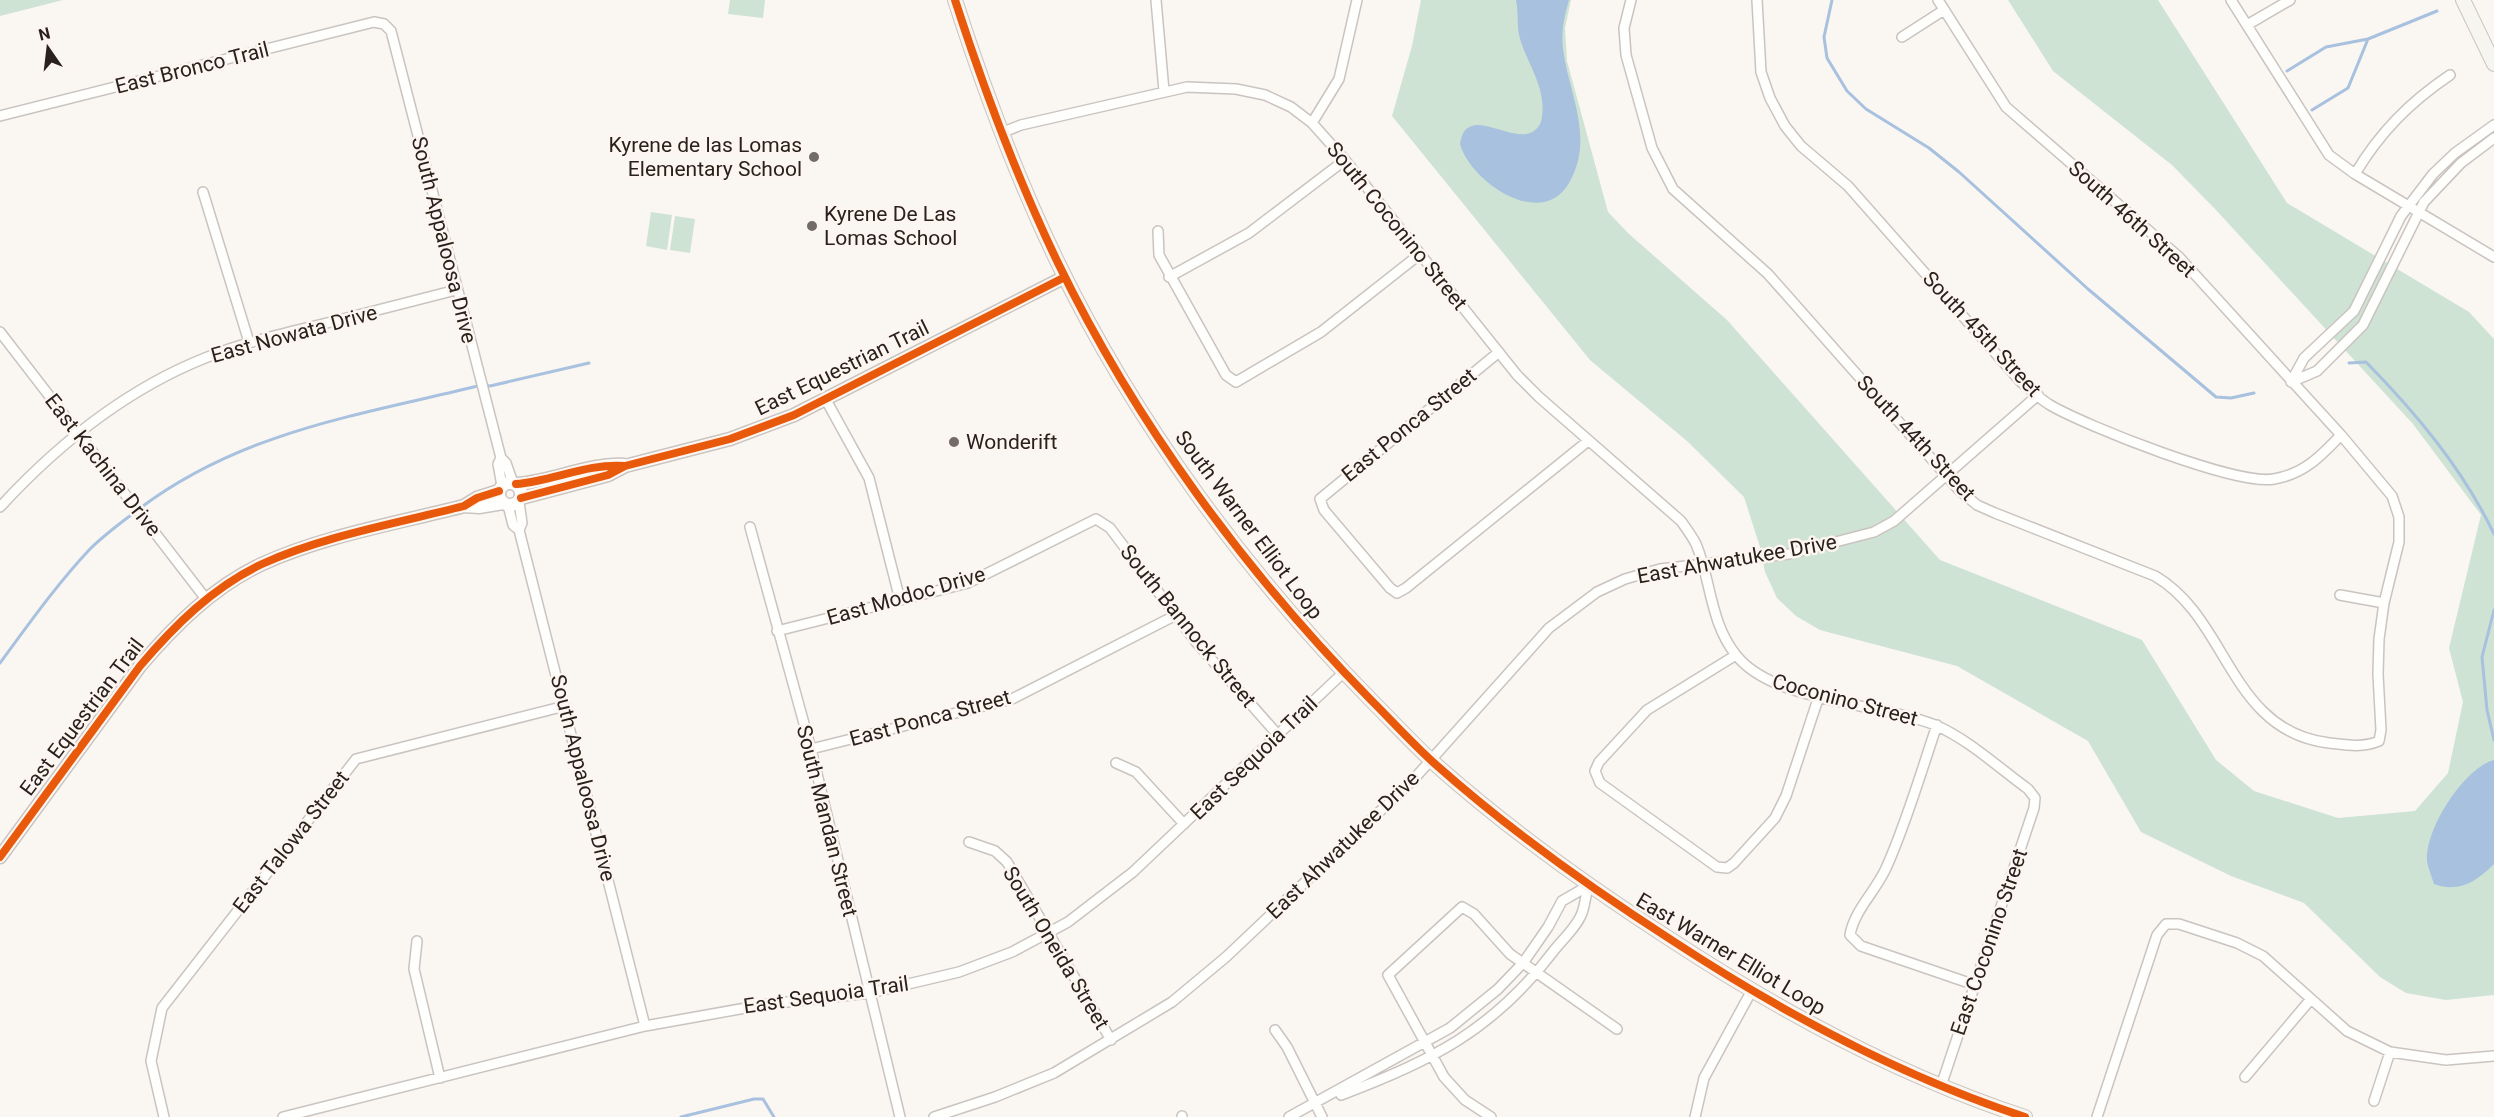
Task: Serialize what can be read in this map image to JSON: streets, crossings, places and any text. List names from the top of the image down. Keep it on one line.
{"streets":{"main road":["South Warner Elliot Loop","East Warner Elliot Loop"],"street":["East Bronco Trail","South 46th Street","South Coconino Street","South Appaloosa Drive","East Nowata Drive","South 45th Street","East Equestrian Trail","East Ponca Street","South 44th Street","East Kachina Drive","East Ahwatukee Drive","East Modoc Drive","South Bannock Street","Coconino Street","East Sequoia Trail","South Mandan Street","East Talowa Street","East Coconino Street","South Oneida Street"]},"crossings":[["East Bronco Trail","South Appaloosa Drive"],["South 46th Street","South 45th Street"],["South 46th Street","South 44th Street"],["South Coconino Street","East Ponca Street"],["South Coconino Street","South Warner Elliot Loop"],["South Coconino Street","East Ahwatukee Drive"],["South Coconino Street","Coconino Street"],["South Appaloosa Drive","East Nowata Drive"],["South Appaloosa Drive","East Equestrian Trail"],["South Appaloosa Drive","East Sequoia Trail"],["South Appaloosa Drive","East Talowa Street"],["East Nowata Drive","East Kachina Drive"],["South 45th Street","East Ahwatukee Drive"],["East Equestrian Trail","East Kachina Drive"],["East Equestrian Trail","South Warner Elliot Loop"],["East Ponca Street","South Bannock Street"],["East Ponca Street","South Mandan Street"],["South 44th Street","East Ahwatukee Drive"],["South Warner Elliot Loop","East Ahwatukee Drive"],["South Warner Elliot Loop","East Sequoia Trail"],["South Warner Elliot Loop","East Warner Elliot Loop"],["East Ahwatukee Drive","Coconino Street"],["East Ahwatukee Drive","South Oneida Street"],["East Modoc Drive","South Bannock Street"],["East Modoc Drive","South Mandan Street"],["South Bannock Street","East Sequoia Trail"],["Coconino Street","East Coconino Street"],["East Sequoia Trail","South Mandan Street"],["East Sequoia Trail","South Oneida Street"],["East Coconino Street","East Warner Elliot Loop"]],"places":["Kyrene de las Lomas Elementary School","Kyrene De Las Lomas School","Wonderift"],"north":"top"}
